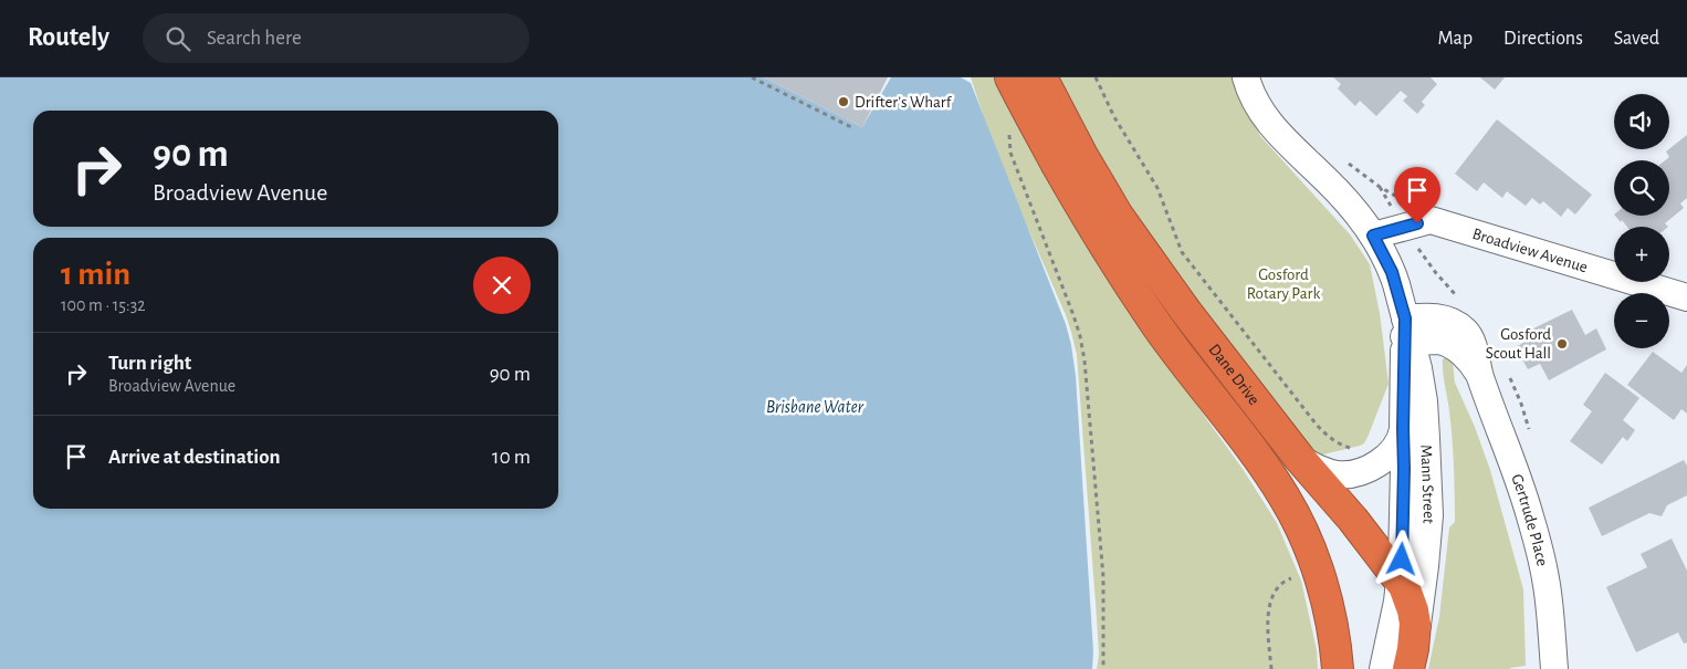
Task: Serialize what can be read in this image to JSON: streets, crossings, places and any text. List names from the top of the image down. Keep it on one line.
{"streets":{"highway":["Dane Drive"],"street":["Broadview Avenue","Mann Street","Gertrude Place"]},"crossings":[["Broadview Avenue","Mann Street"],["Dane Drive","Mann Street"],["Mann Street","Gertrude Place"]],"water":["Brisbane Water"],"parks":["Gosford Rotary Park"],"places":["Drifter's Wharf","Gosford Scout Hall"],"page":{"header":"Routely","search":"Search here","nav":["Map","Directions","Saved"],"map_buttons":["+","−"],"turn":["90 m","Broadview Avenue"],"heading":["1 min","100 m · 15:32"],"list":[{"name":"Turn right","note":"Broadview Avenue","value":"90 m"},{"name":"Arrive at destination","value":"10 m"}]}}
